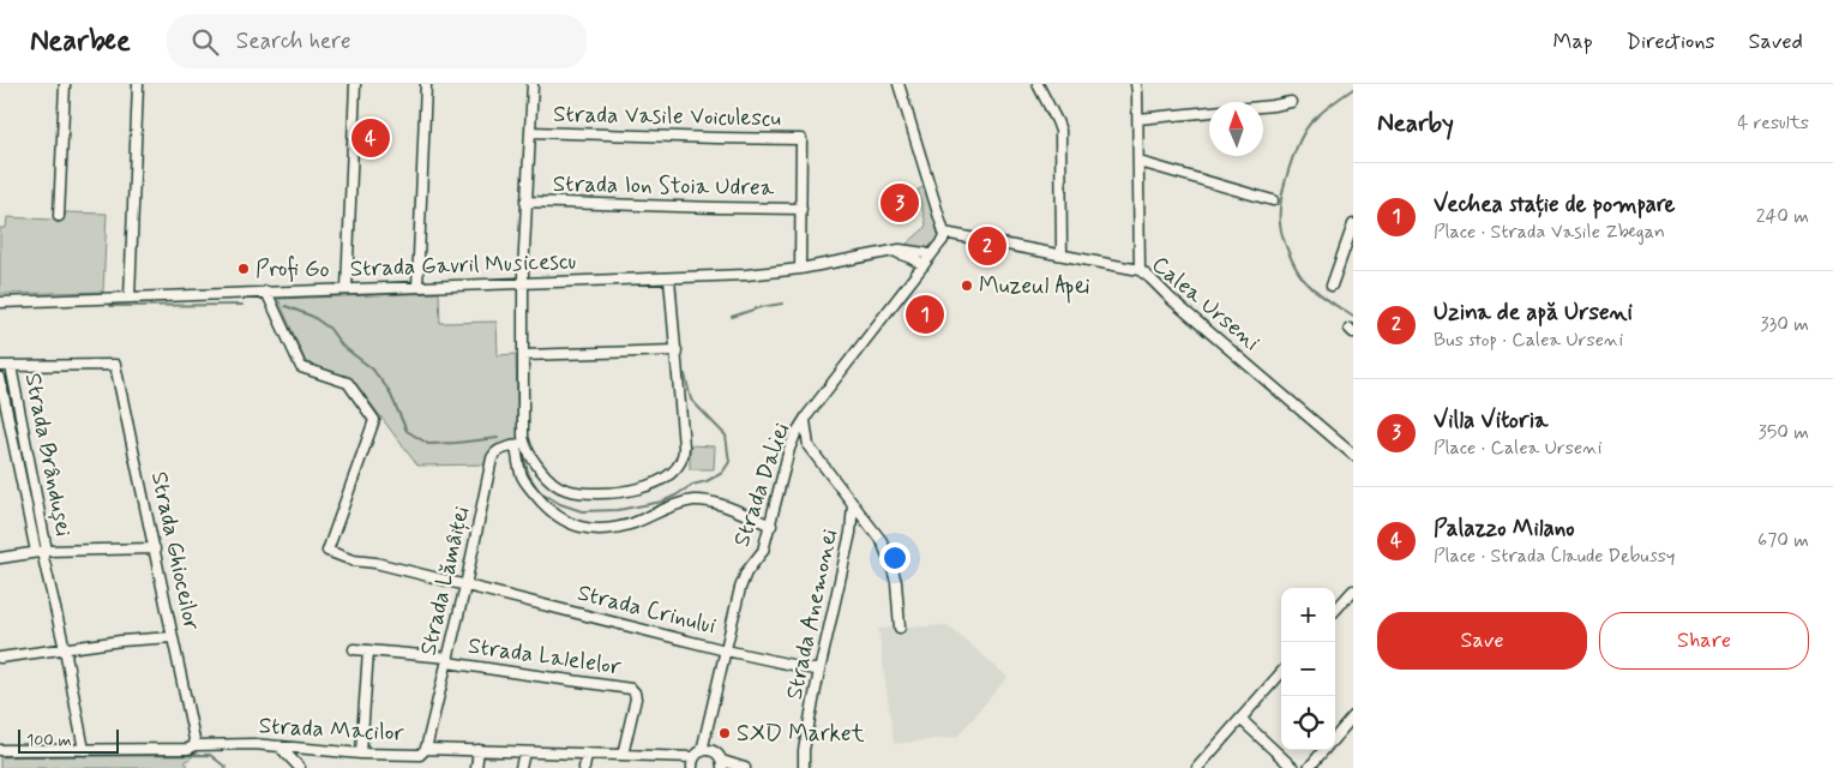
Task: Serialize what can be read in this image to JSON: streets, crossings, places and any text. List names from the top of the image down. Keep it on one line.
{"streets":{"street":["Strada Vasile Voiculescu","Strada Ion Stoia Udrea","Strada Gavril Musicescu","Calea Urseni","Strada Brândușei","Strada Daliei","Strada Ghioceilor","Strada Lămâiței","Strada Crinului","Strada Anemonei","Strada Lalelelor","Strada Macilor"]},"crossings":[["Strada Vasile Voiculescu","Strada Ion Stoia Udrea"],["Strada Gavril Musicescu","Strada Daliei"],["Strada Gavril Musicescu","Strada Crinului"],["Calea Urseni","Strada Daliei"],["Strada Brândușei","Strada Ghioceilor"],["Strada Brândușei","Strada Macilor"],["Strada Daliei","Strada Crinului"],["Strada Ghioceilor","Strada Macilor"],["Strada Lămâiței","Strada Crinului"],["Strada Lămâiței","Strada Lalelelor"],["Strada Lămâiței","Strada Macilor"],["Strada Crinului","Strada Anemonei"],["Strada Lalelelor","Strada Macilor"]],"places":["Profi Go","Muzeul Apei","SXD Market"],"scale_bar":"100 m","north":"top","page":{"header":"Nearbee","search":"Search here","nav":["Map","Directions","Saved"],"heading":["Nearby","4 results"],"pins":["4","3","2","1"],"list":[{"mark":"1","name":"Vechea stație de pompare","note":"Place · Strada Vasile Zbegan","value":"240 m"},{"mark":"2","name":"Uzina de apă Urseni","note":"Bus stop · Calea Urseni","value":"330 m"},{"mark":"3","name":"Villa Vitoria","note":"Place · Calea Urseni","value":"350 m"},{"mark":"4","name":"Palazzo Milano","note":"Place · Strada Claude Debussy","value":"670 m"}],"map_buttons":["+","−"],"buttons":["Save","Share"],"scale":"100 m"}}
